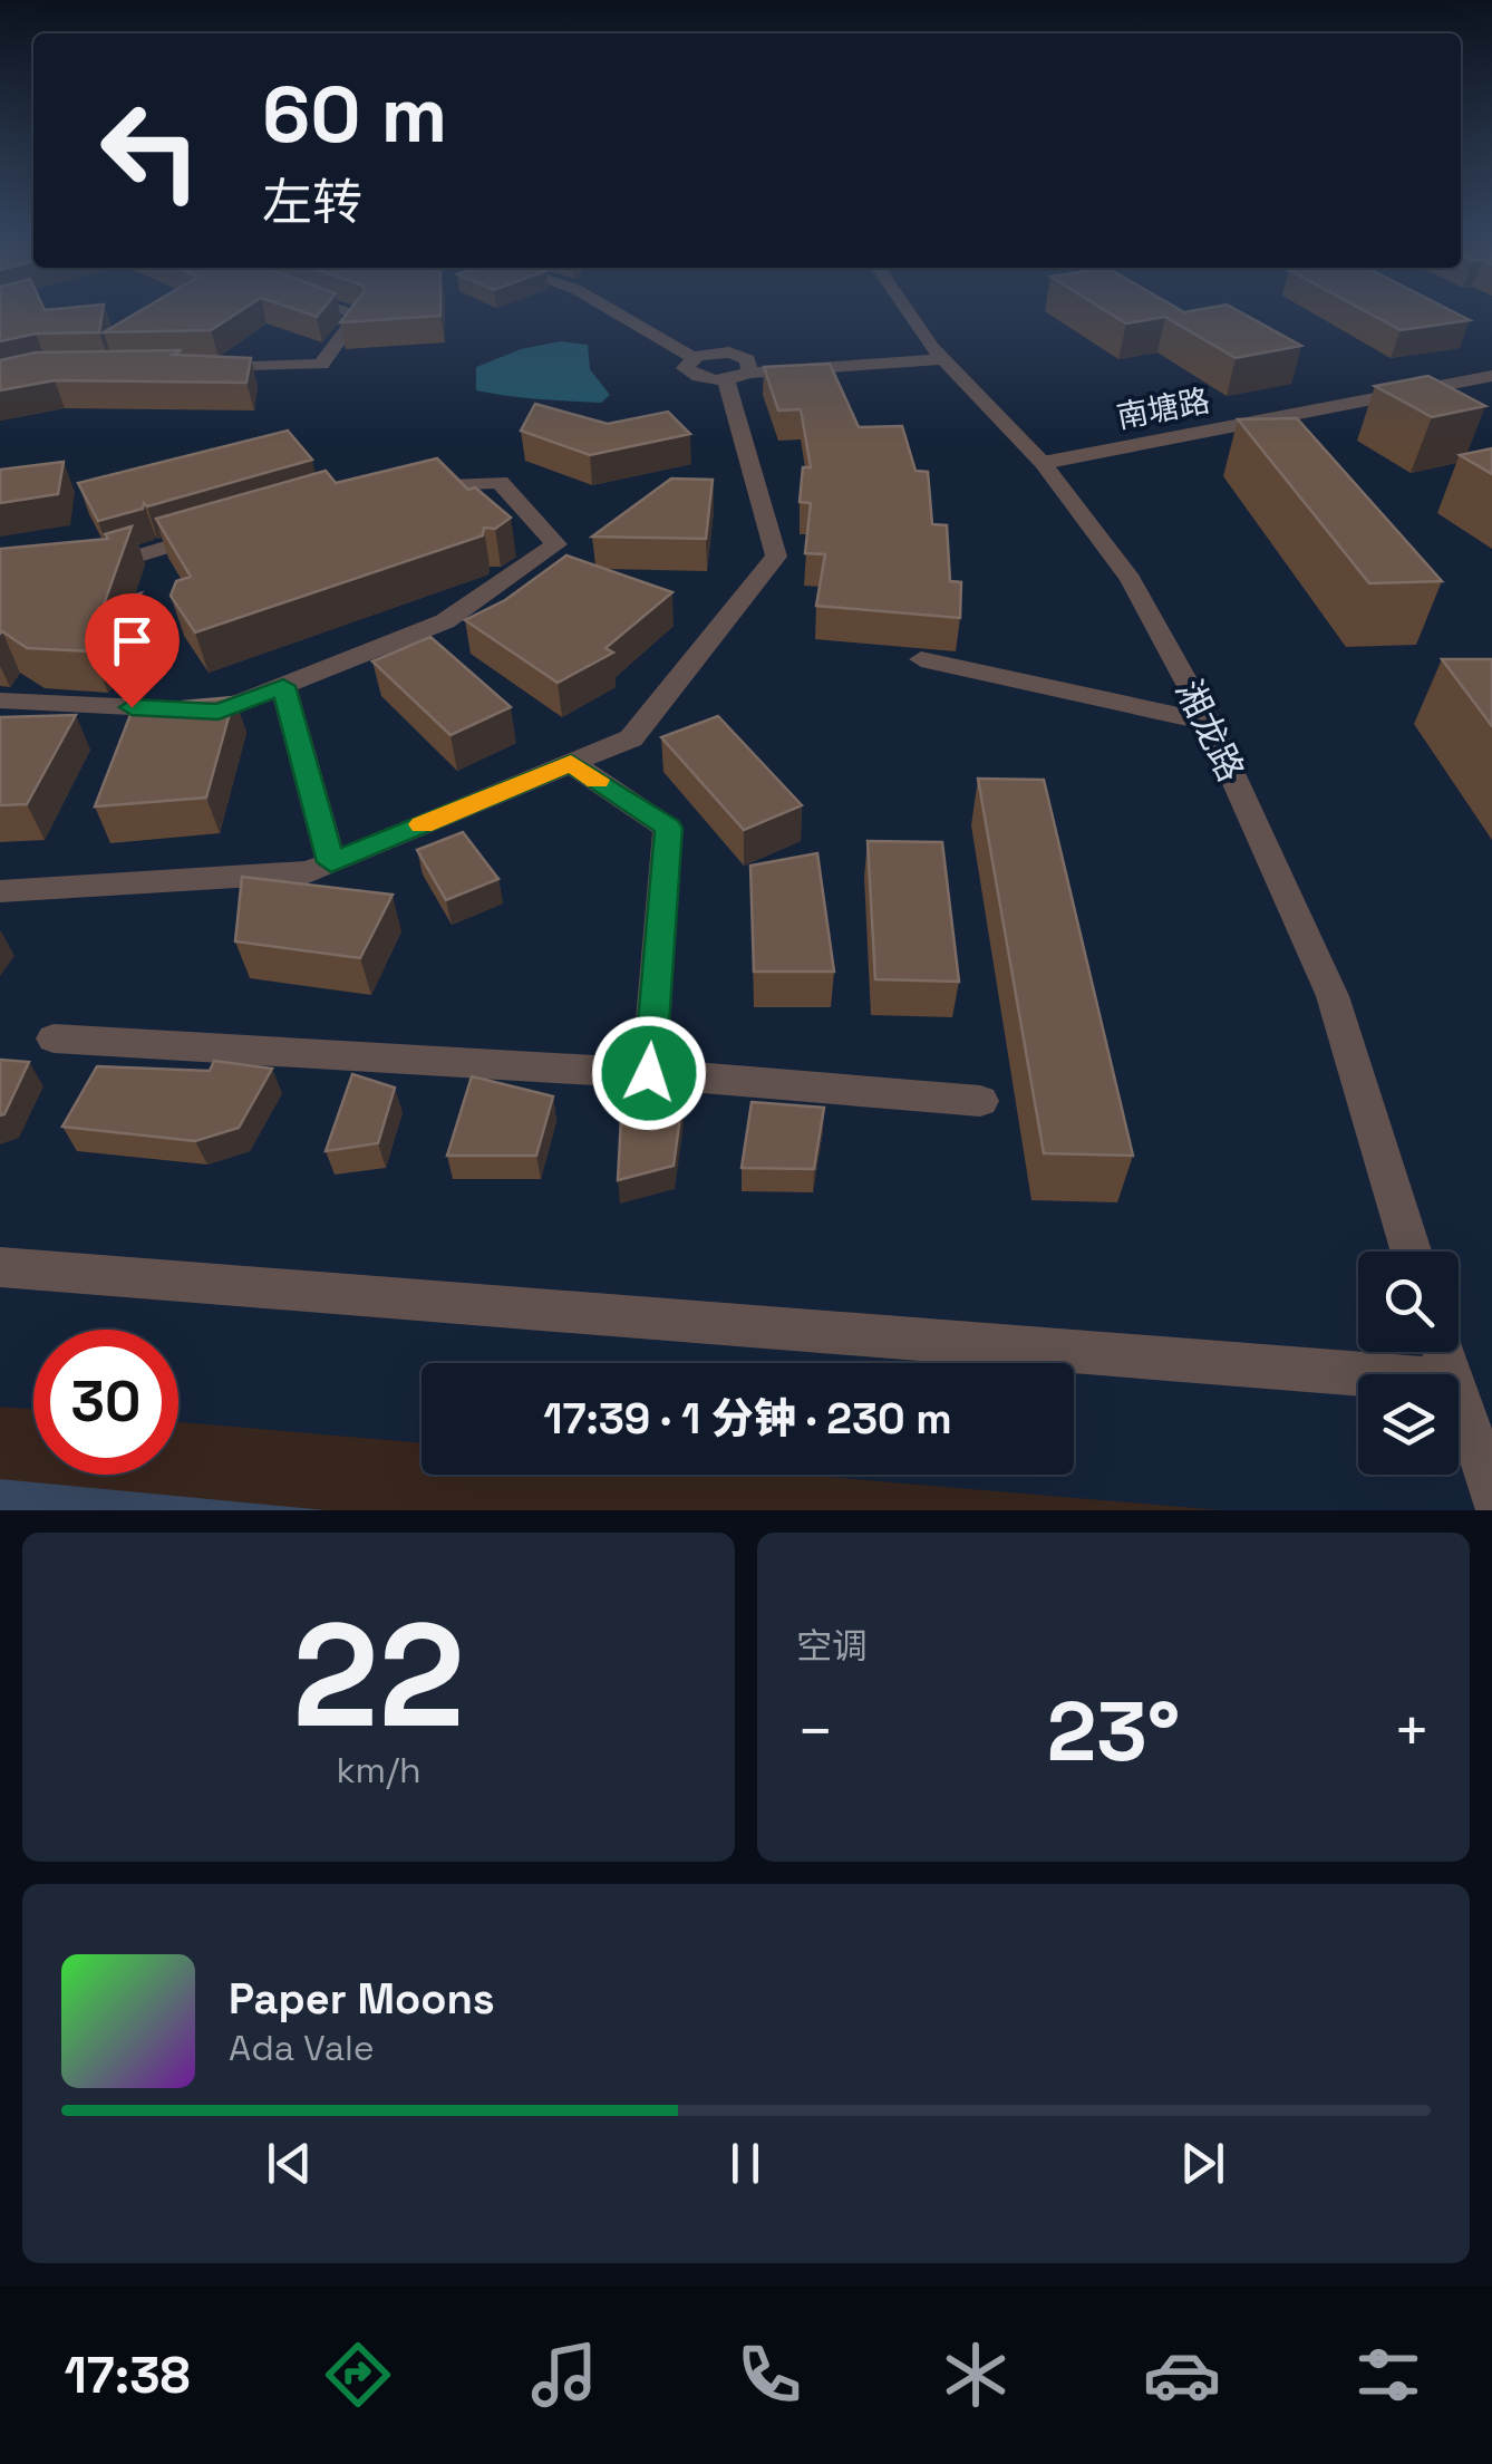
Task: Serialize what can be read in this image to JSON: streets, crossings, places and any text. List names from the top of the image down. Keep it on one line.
{"streets":{"street":["南塘路","湘龙路"]},"crossings":[["南塘路","湘龙路"]],"page":{"turn":["60 m","左转"],"limit":"30","trip":"17:39 · 1 分钟 · 230 m","tile":[["22","km/h"],"空调"],"heat":["−","23°","+"],"song":["Paper Moons","Ada Vale"],"tabs":"17:38"}}
